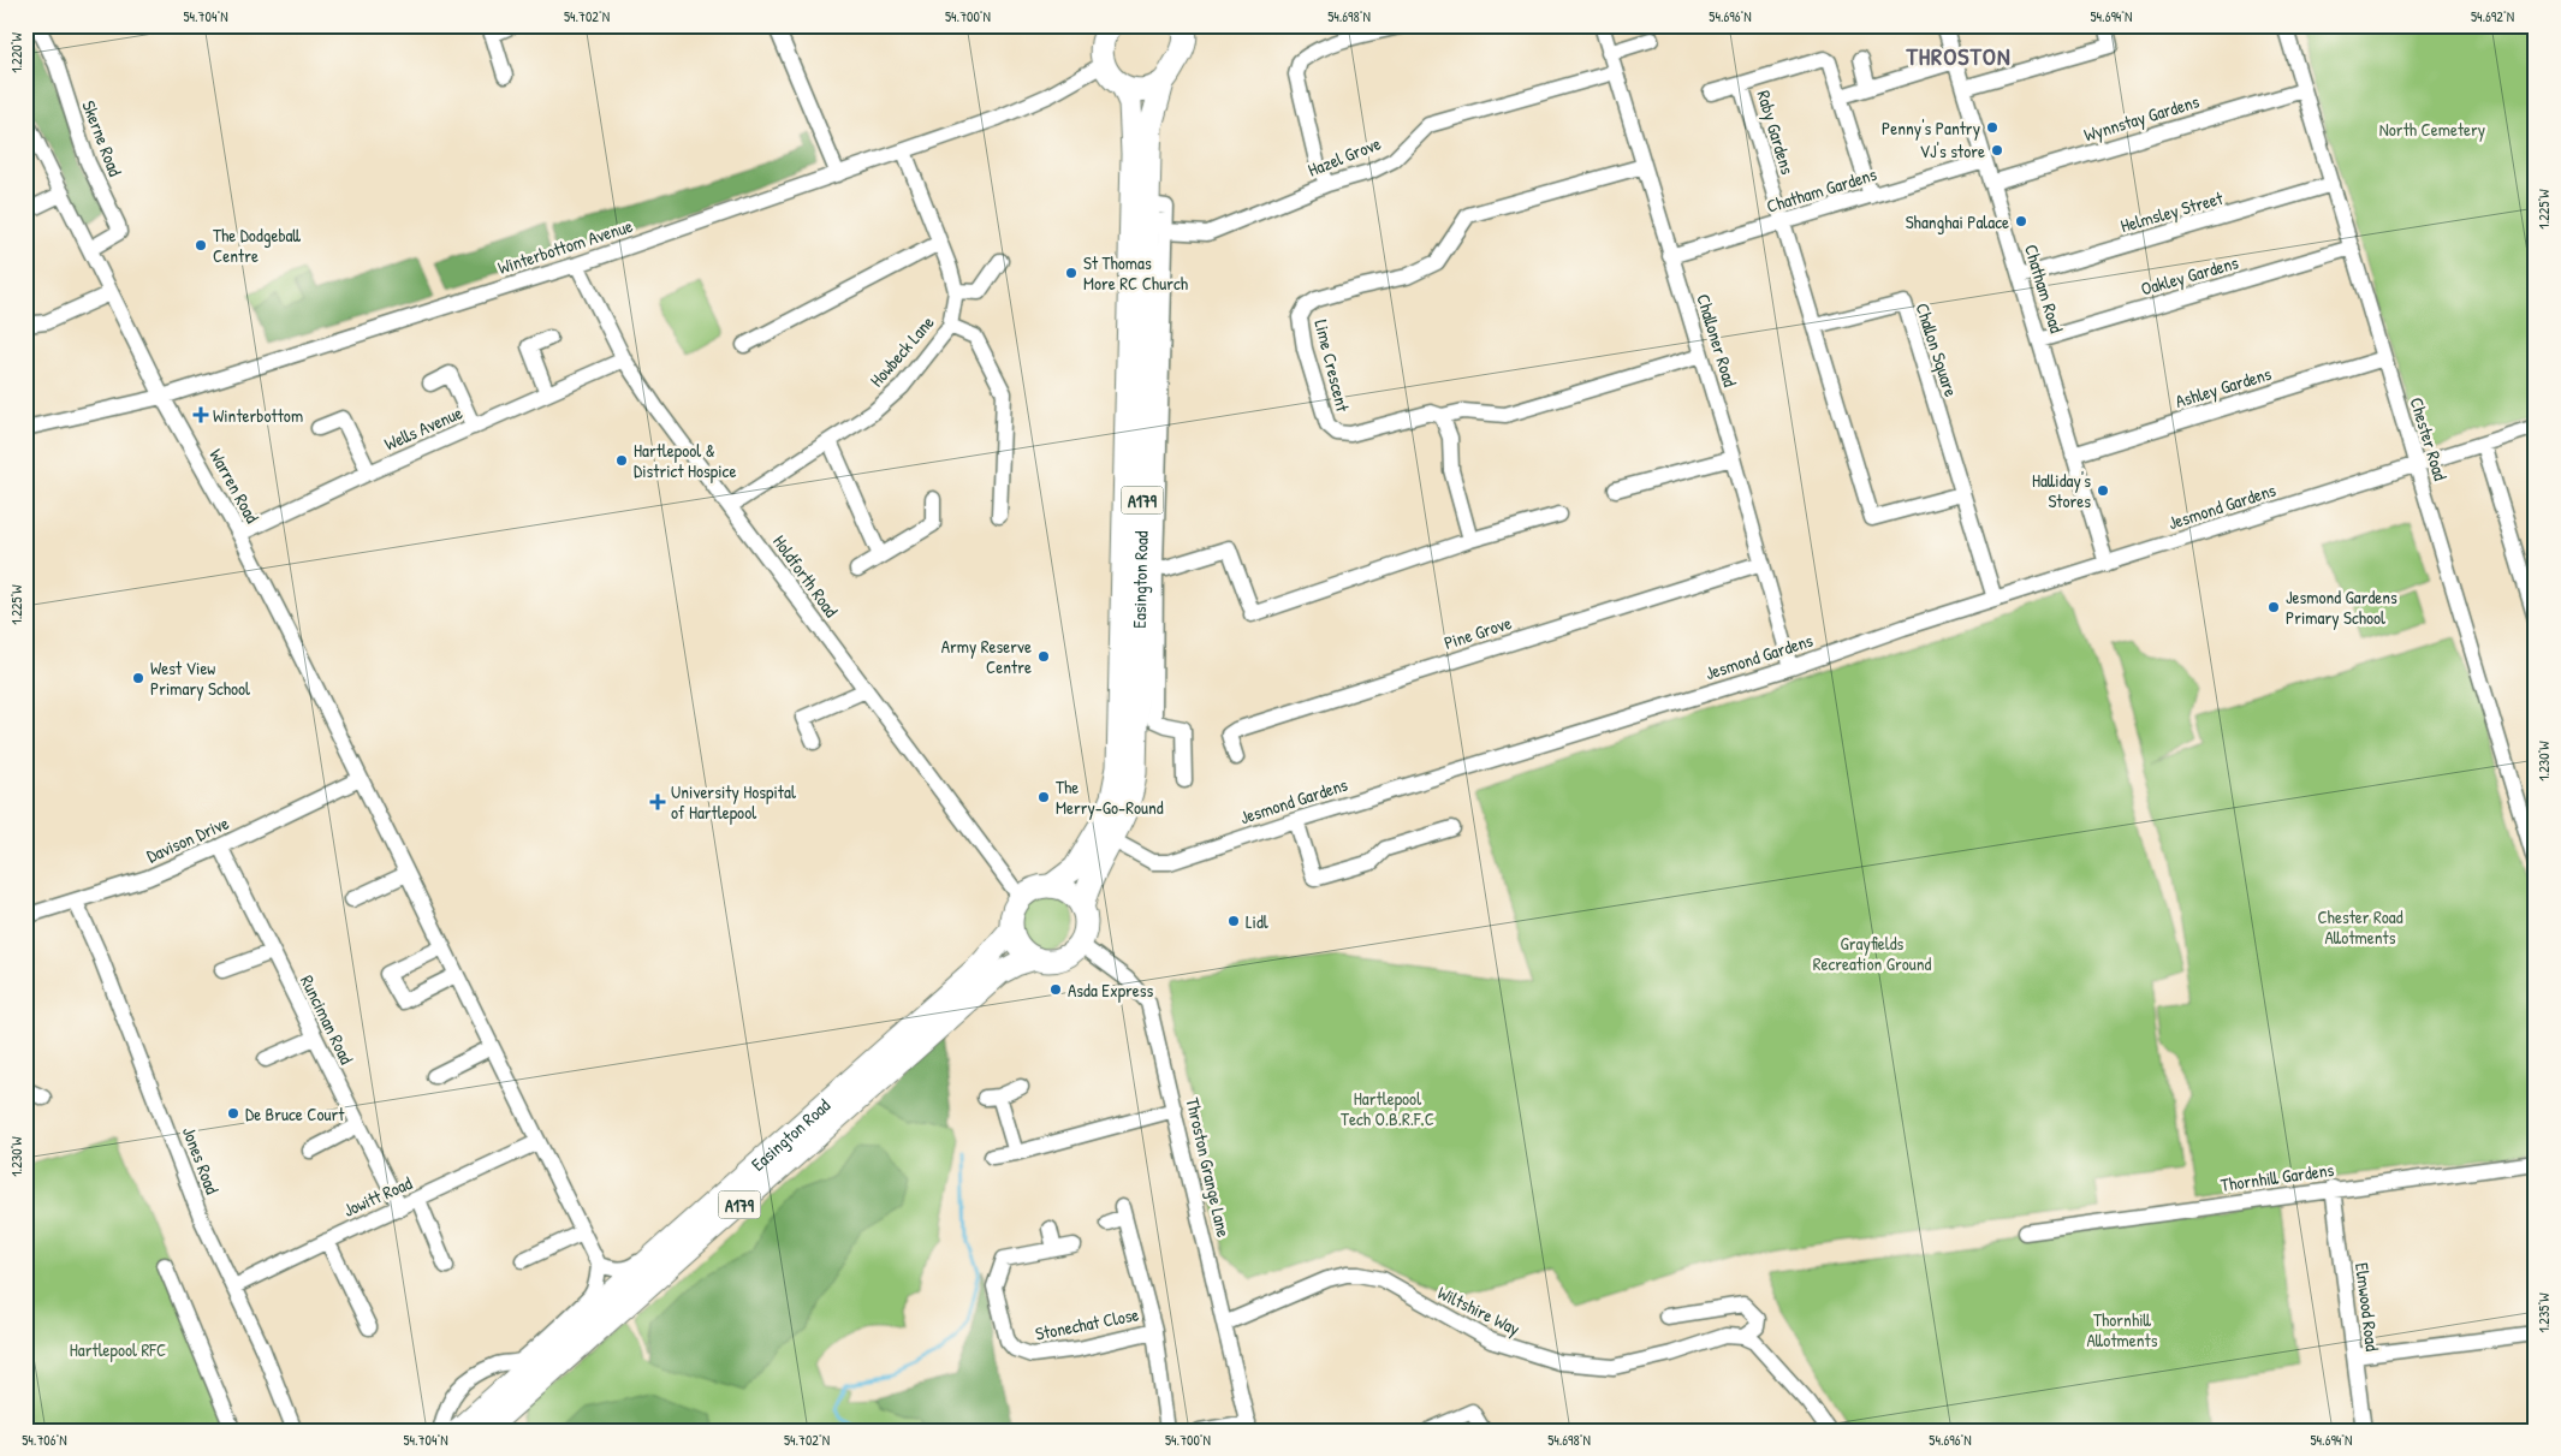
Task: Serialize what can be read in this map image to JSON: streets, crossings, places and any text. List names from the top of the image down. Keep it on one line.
{"streets":{"highway":["A179","Easington Road"],"street":["Wynnstay Gardens","Raby Gardens","Skerne Road","Hazel Grove","Chatham Gardens","Helmsley Street","Winterbottom Avenue","Oakley Gardens","Chatham Road","Challoner Road","Challon Square","Howbeck Lane","Lime Crescent","Ashley Gardens","Wells Avenue","Chester Road","Warren Road","Jesmond Gardens","Holdforth Road","Pine Grove","Davison Drive","Runciman Road","Jones Road","Throston Grange Lane","Thornhill Gardens","Jowitt Road","Elmwood Road","Wiltshire Way","Stonechat Close"]},"crossings":[["Wynnstay Gardens","Chatham Road"],["Wynnstay Gardens","Chester Road"],["Raby Gardens","Chatham Gardens"],["Raby Gardens","Challon Square"],["Skerne Road","Warren Road"],["Hazel Grove","Challoner Road"],["Hazel Grove","Easington Road"],["Chatham Gardens","Chatham Road"],["Chatham Gardens","Challoner Road"],["Helmsley Street","Chatham Road"],["Helmsley Street","Chester Road"],["Winterbottom Avenue","Howbeck Lane"],["Winterbottom Avenue","Warren Road"],["Winterbottom Avenue","A179"],["Winterbottom Avenue","Holdforth Road"],["Oakley Gardens","Chatham Road"],["Oakley Gardens","Chester Road"],["Chatham Road","Ashley Gardens"],["Chatham Road","Jesmond Gardens"],["Challoner Road","Lime Crescent"],["Challoner Road","Jesmond Gardens"],["Challoner Road","Pine Grove"],["Challon Square","Jesmond Gardens"],["Howbeck Lane","Holdforth Road"],["Ashley Gardens","Chester Road"],["Wells Avenue","Warren Road"],["Wells Avenue","Holdforth Road"],["Chester Road","Jesmond Gardens"],["Warren Road","Davison Drive"],["Warren Road","Jowitt Road"],["A179","Easington Road"],["Jesmond Gardens","Easington Road"],["Holdforth Road","Easington Road"],["Holdforth Road","Throston Grange Lane"],["Easington Road","Throston Grange Lane"],["Davison Drive","Runciman Road"],["Davison Drive","Jones Road"],["Runciman Road","Jowitt Road"],["Jones Road","Jowitt Road"],["Throston Grange Lane","Wiltshire Way"],["Thornhill Gardens","Elmwood Road"]],"districts":["THROSTON"],"parks":["North Cemetery","Chester Road Allotments","Grayfields Recreation Ground","Hartlepool Tech O.B.R.F.C","Thornhill Allotments","Hartlepool RFC"],"places":{"other":["Penny's Pantry","VJ's store","Shanghai Palace","The Dodgeball Centre","St Thomas More RC Church","Hartlepool & District Hospice","Halliday's Stores","Jesmond Gardens Primary School","Army Reserve Centre","West View Primary School","The Merry-Go-Round","Lidl","Asda Express","De Bruce Court"],"health":["Winterbottom","University Hospital of Hartlepool"]},"coordinates":["54.704°N","54.702°N","54.700°N","54.698°N","54.696°N","54.694°N","54.692°N","1.220°W","1.225°W","1.230°W","1.235°W","54.706°N"]}
